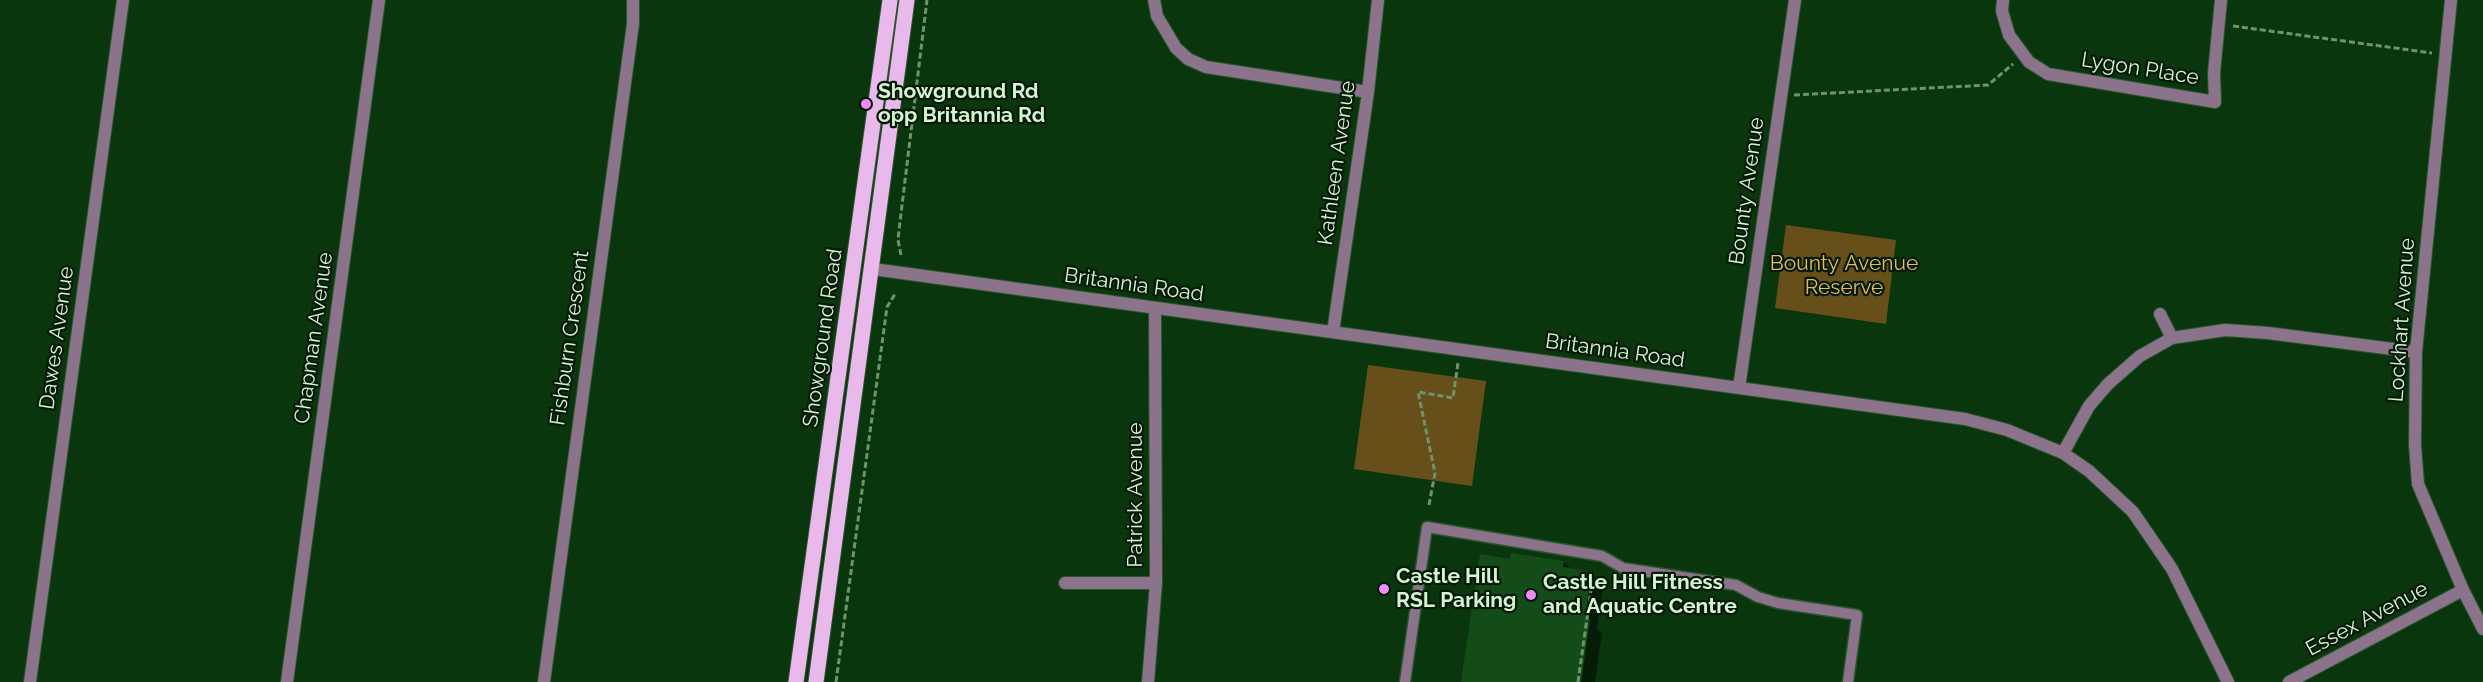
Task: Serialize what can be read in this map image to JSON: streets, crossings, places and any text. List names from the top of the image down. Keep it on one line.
{"streets":{"main road":["Showground Road"],"street":["Lygon Place","Kathleen Avenue","Bounty Avenue","Britannia Road","Lockhart Avenue","Dawes Avenue","Chapman Avenue","Fishburn Crescent","Patrick Avenue","Essex Avenue"]},"crossings":[["Kathleen Avenue","Britannia Road"],["Bounty Avenue","Britannia Road"],["Britannia Road","Showground Road"],["Britannia Road","Patrick Avenue"],["Lockhart Avenue","Essex Avenue"]],"parks":["Bounty Avenue Reserve"],"places":["Showground Rd opp Britannia Rd","Castle Hill RSL Parking","Castle Hill Fitness and Aquatic Centre"]}
